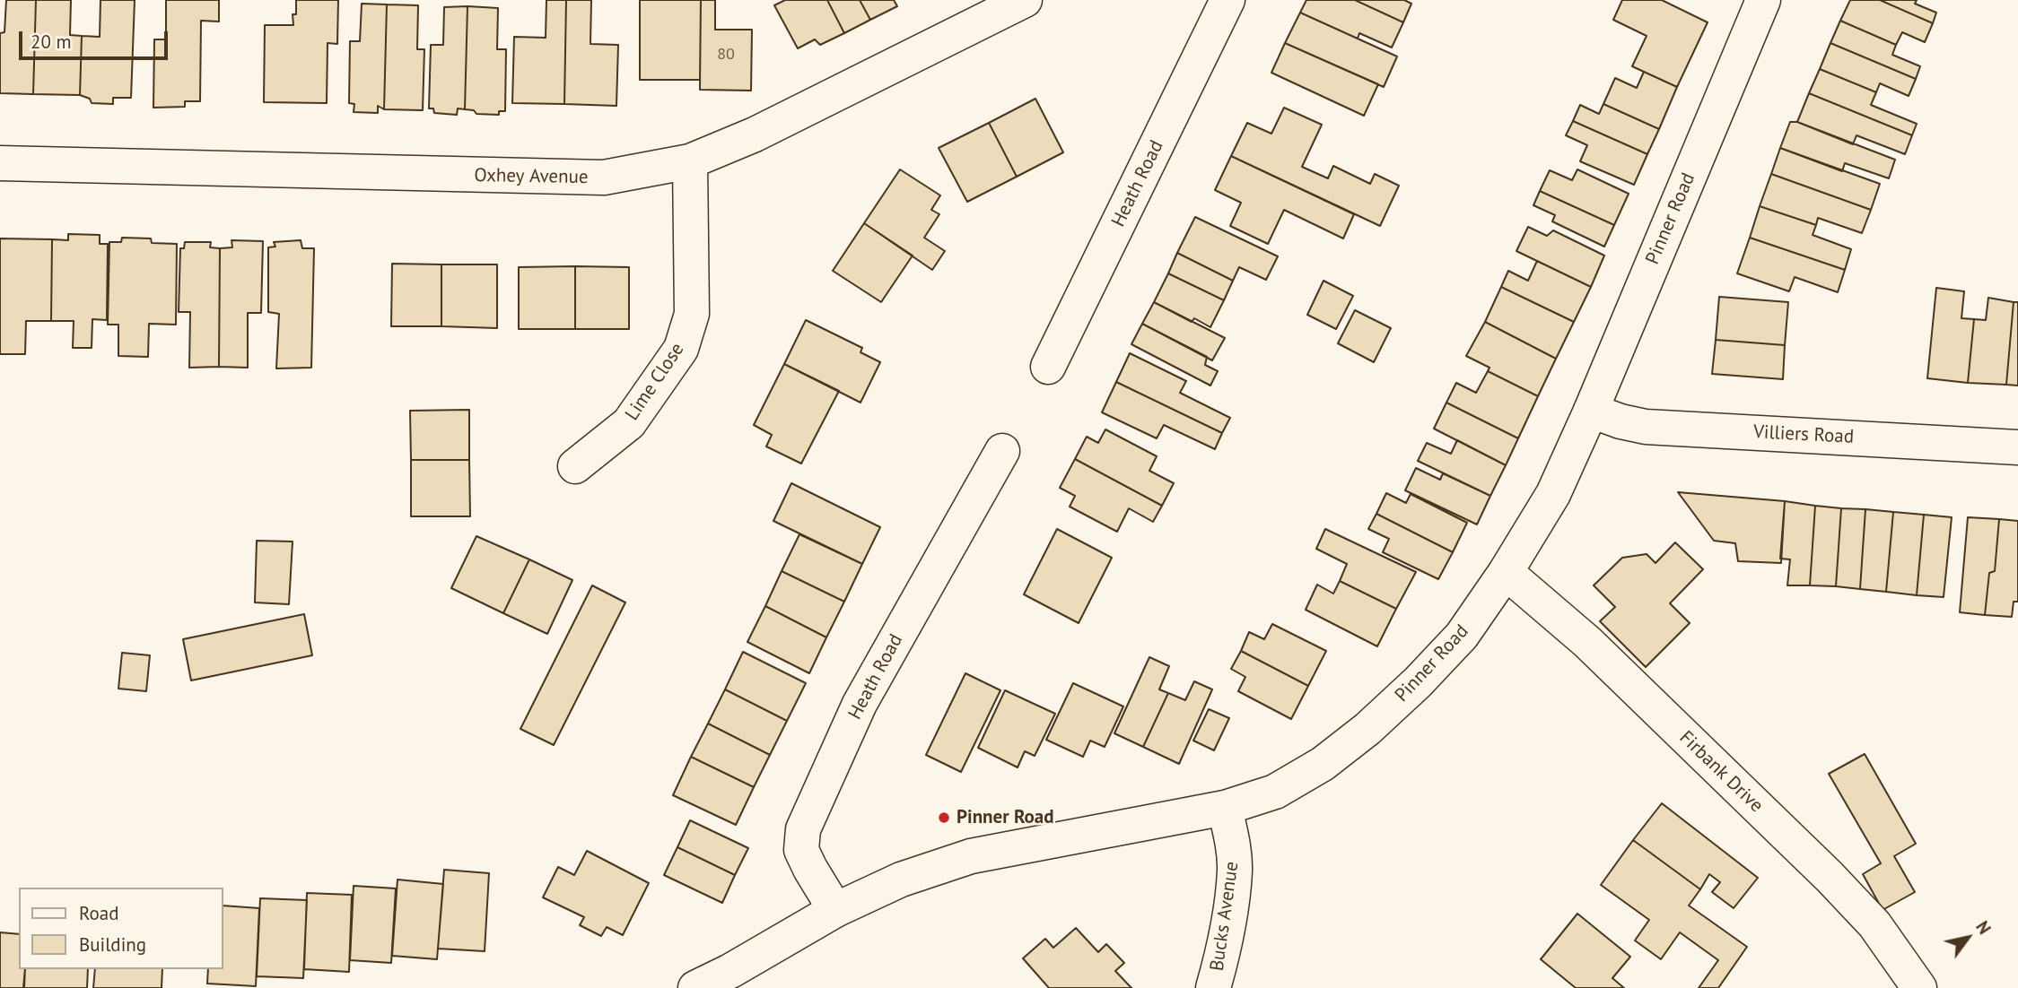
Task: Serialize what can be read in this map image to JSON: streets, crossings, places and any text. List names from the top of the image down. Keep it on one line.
{"streets":{"street":["Oxhey Avenue","Heath Road","Pinner Road","Lime Close","Villiers Road","Firbank Drive","Bucks Avenue"]},"crossings":[["Oxhey Avenue","Lime Close"],["Heath Road","Pinner Road"],["Pinner Road","Villiers Road"],["Pinner Road","Firbank Drive"],["Pinner Road","Bucks Avenue"]],"places":["Pinner Road"],"house_numbers":["80"],"legend":["Road","Building"],"scale_bar":"20 m","north":"top right"}
